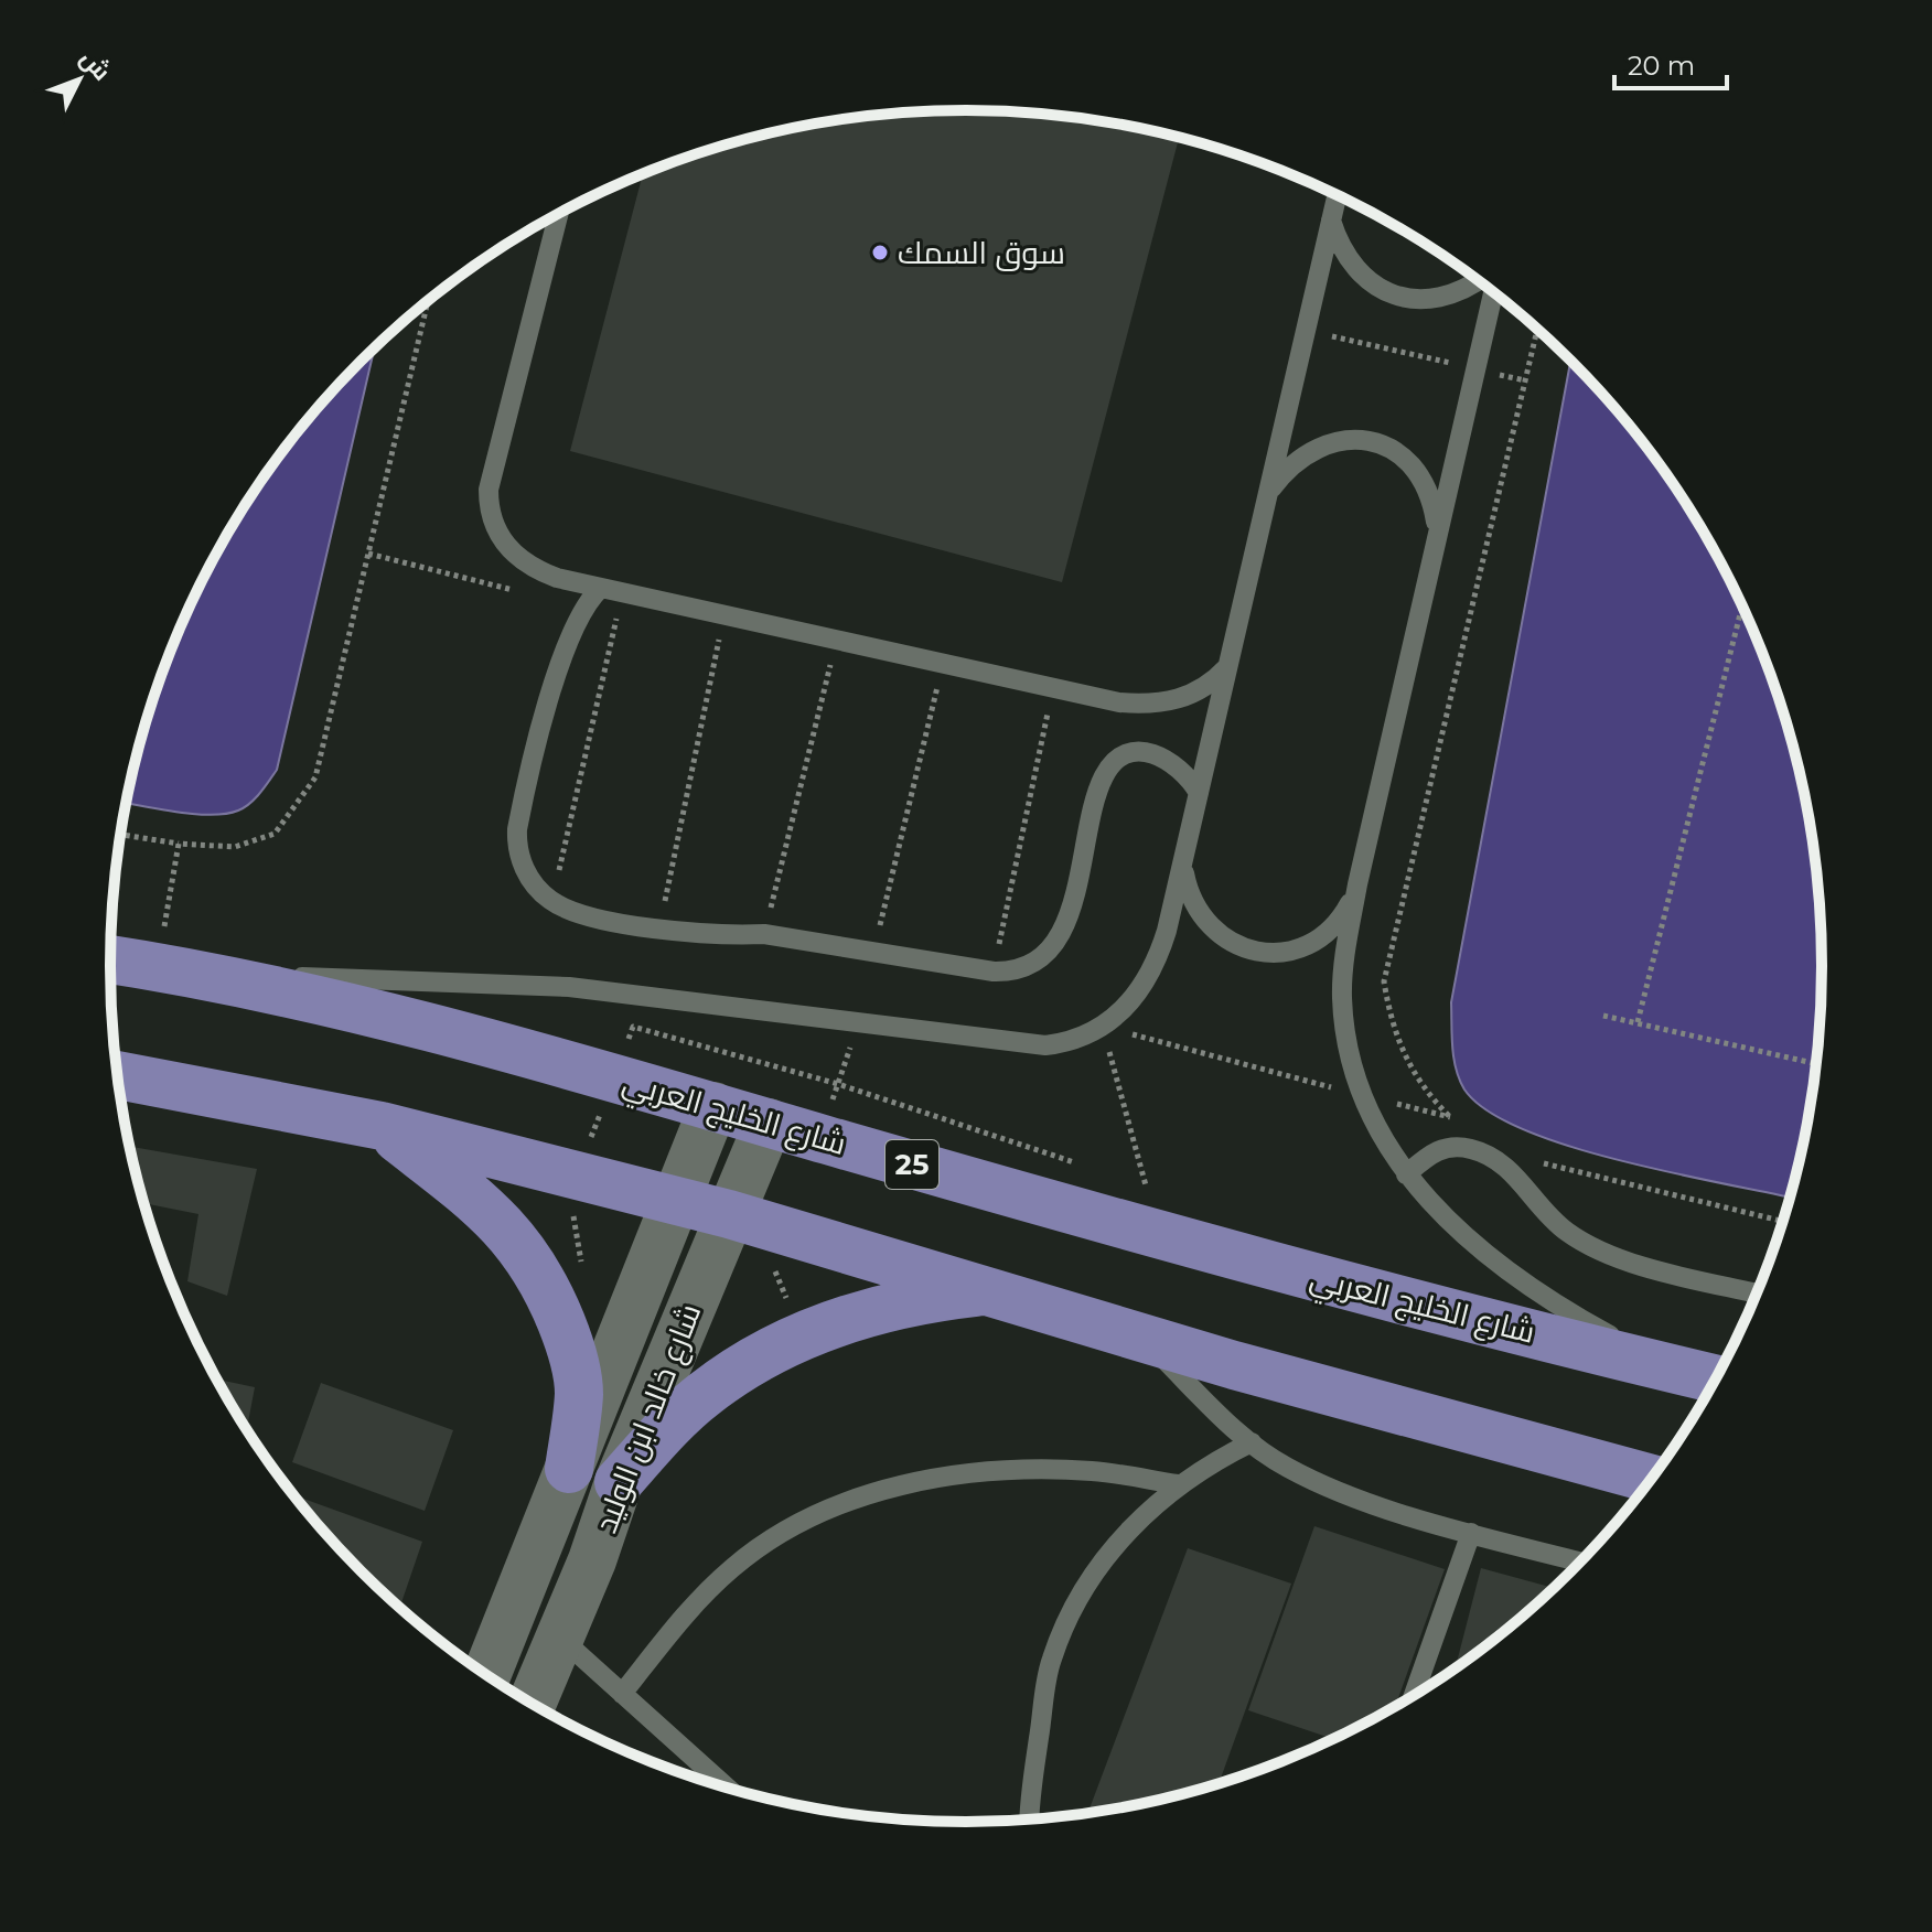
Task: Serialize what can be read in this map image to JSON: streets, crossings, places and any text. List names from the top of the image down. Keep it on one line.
{"streets":{"main road":["شارع الخليج العربي","25","شارع خالد ابن الوليد"]},"crossings":[["شارع الخليج العربي","شارع خالد ابن الوليد"]],"places":["سوق السمك"],"scale_bar":"20 m","north":"top right"}
